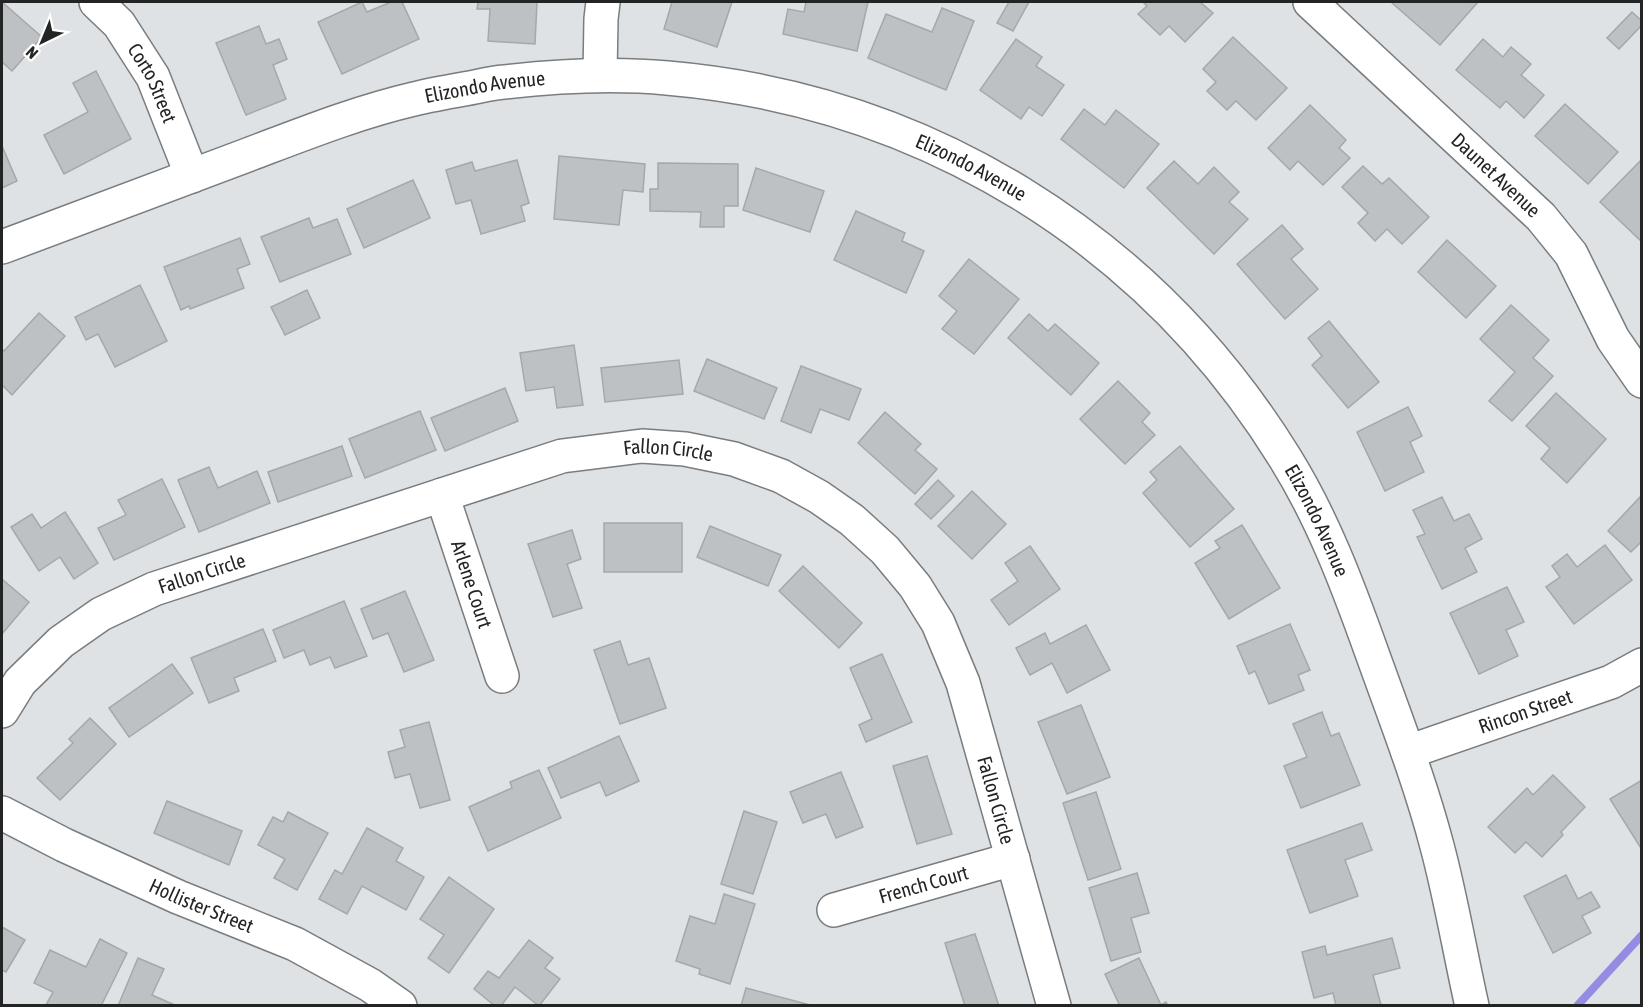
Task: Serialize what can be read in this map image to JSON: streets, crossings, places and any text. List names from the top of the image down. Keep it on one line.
{"streets":{"street":["Corto Street","Elizondo Avenue","Daunet Avenue","Fallon Circle","Arlene Court","Rincon Street","French Court","Hollister Street"]},"crossings":[["Corto Street","Elizondo Avenue"],["Elizondo Avenue","Rincon Street"],["Fallon Circle","Arlene Court"],["Fallon Circle","French Court"]],"north":"bottom left"}
